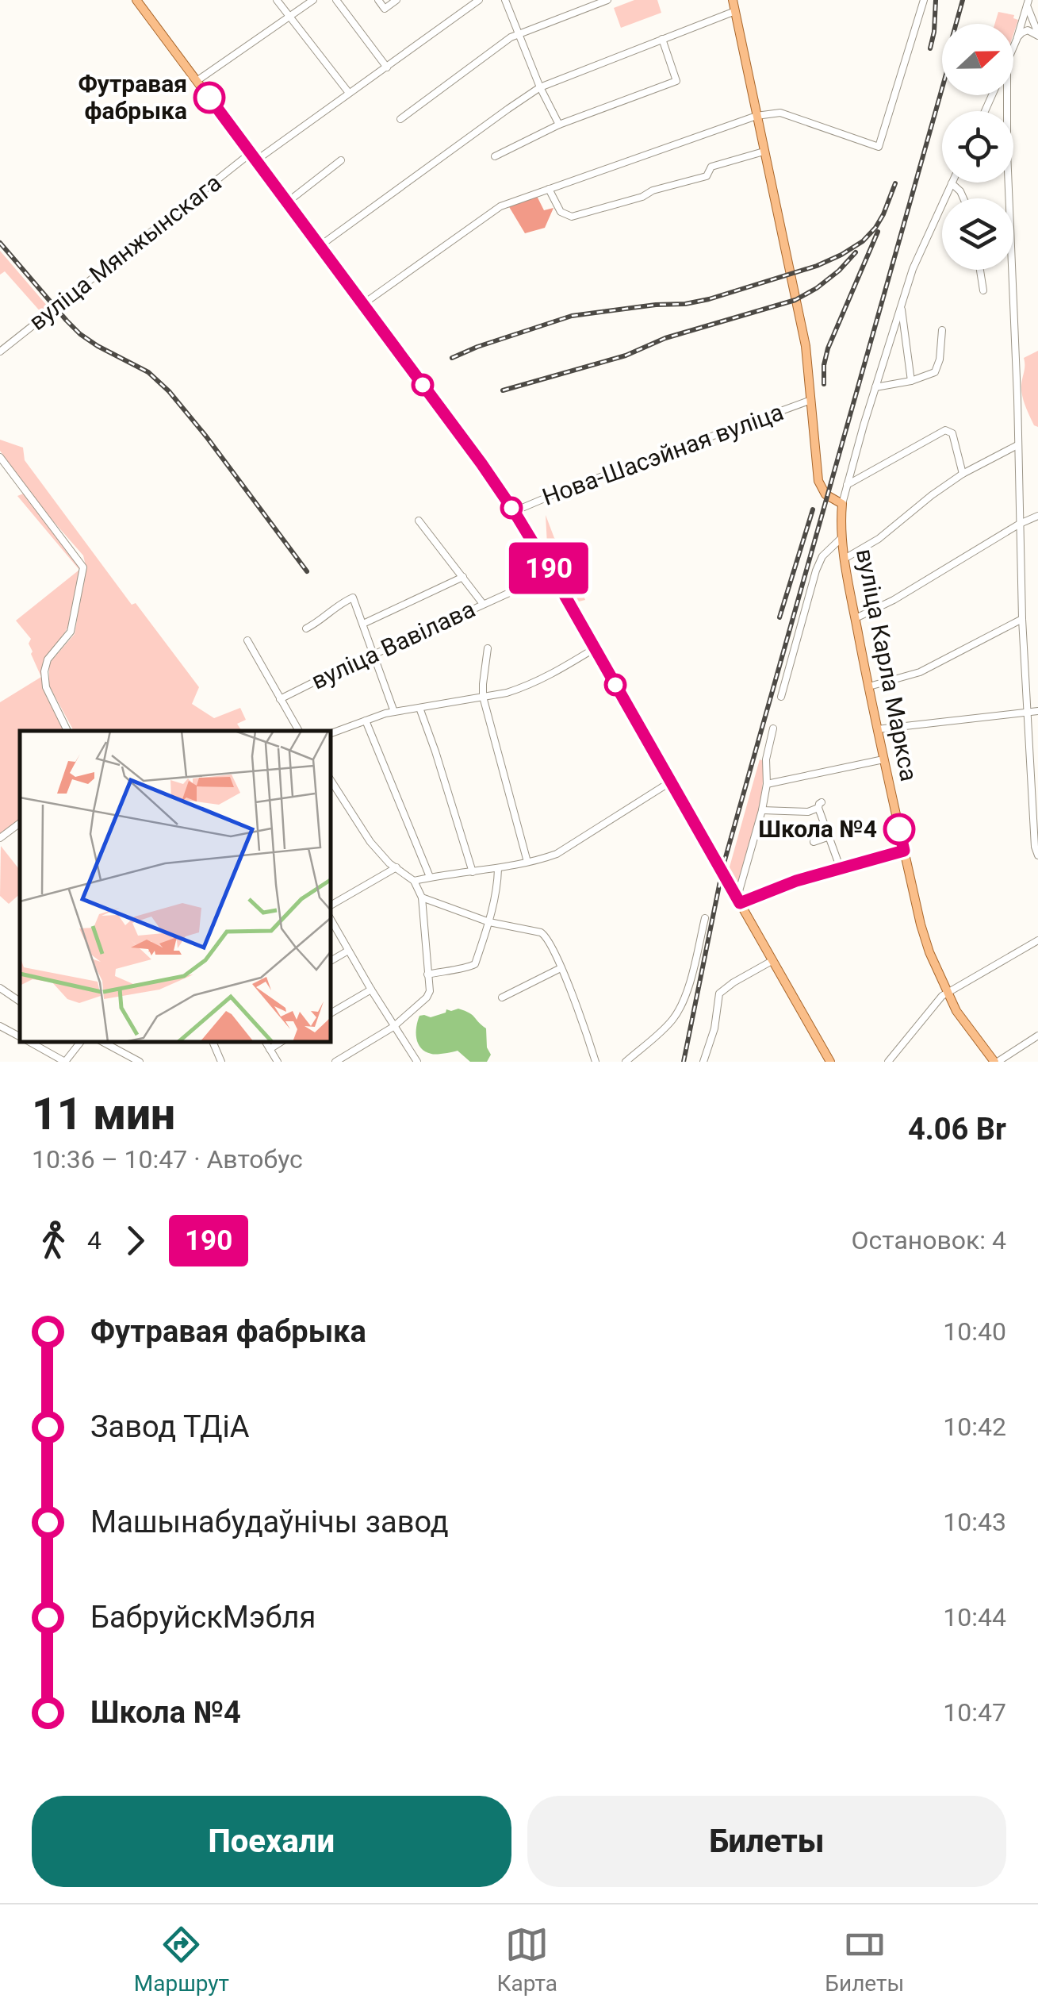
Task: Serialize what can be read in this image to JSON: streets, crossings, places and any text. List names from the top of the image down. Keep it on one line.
{"streets":{"main road":["вуліца Карла Маркса"],"street":["вуліца Мянжынскага","Нова-Шасэйная вуліца","вуліца Вавілава"]},"places":["Футравая фабрыка","Школа №4"],"lines":["bus line 190"],"north":"right","page":{"on_map":"190","heading":["11 мин","10:36 – 10:47 · Автобус","4.06 Br"],"legs":["4","190","Остановок: 4"],"list":[{"name":"Футравая фабрыка","value":"10:40"},{"name":"Завод ТДіА","value":"10:42"},{"name":"Машынабудаўнічы завод","value":"10:43"},{"name":"БабруйскМэбля","value":"10:44"},{"name":"Школа №4","value":"10:47"}],"buttons":["Поехали","Билеты"],"tabs":["Маршрут","Карта","Билеты"]}}
